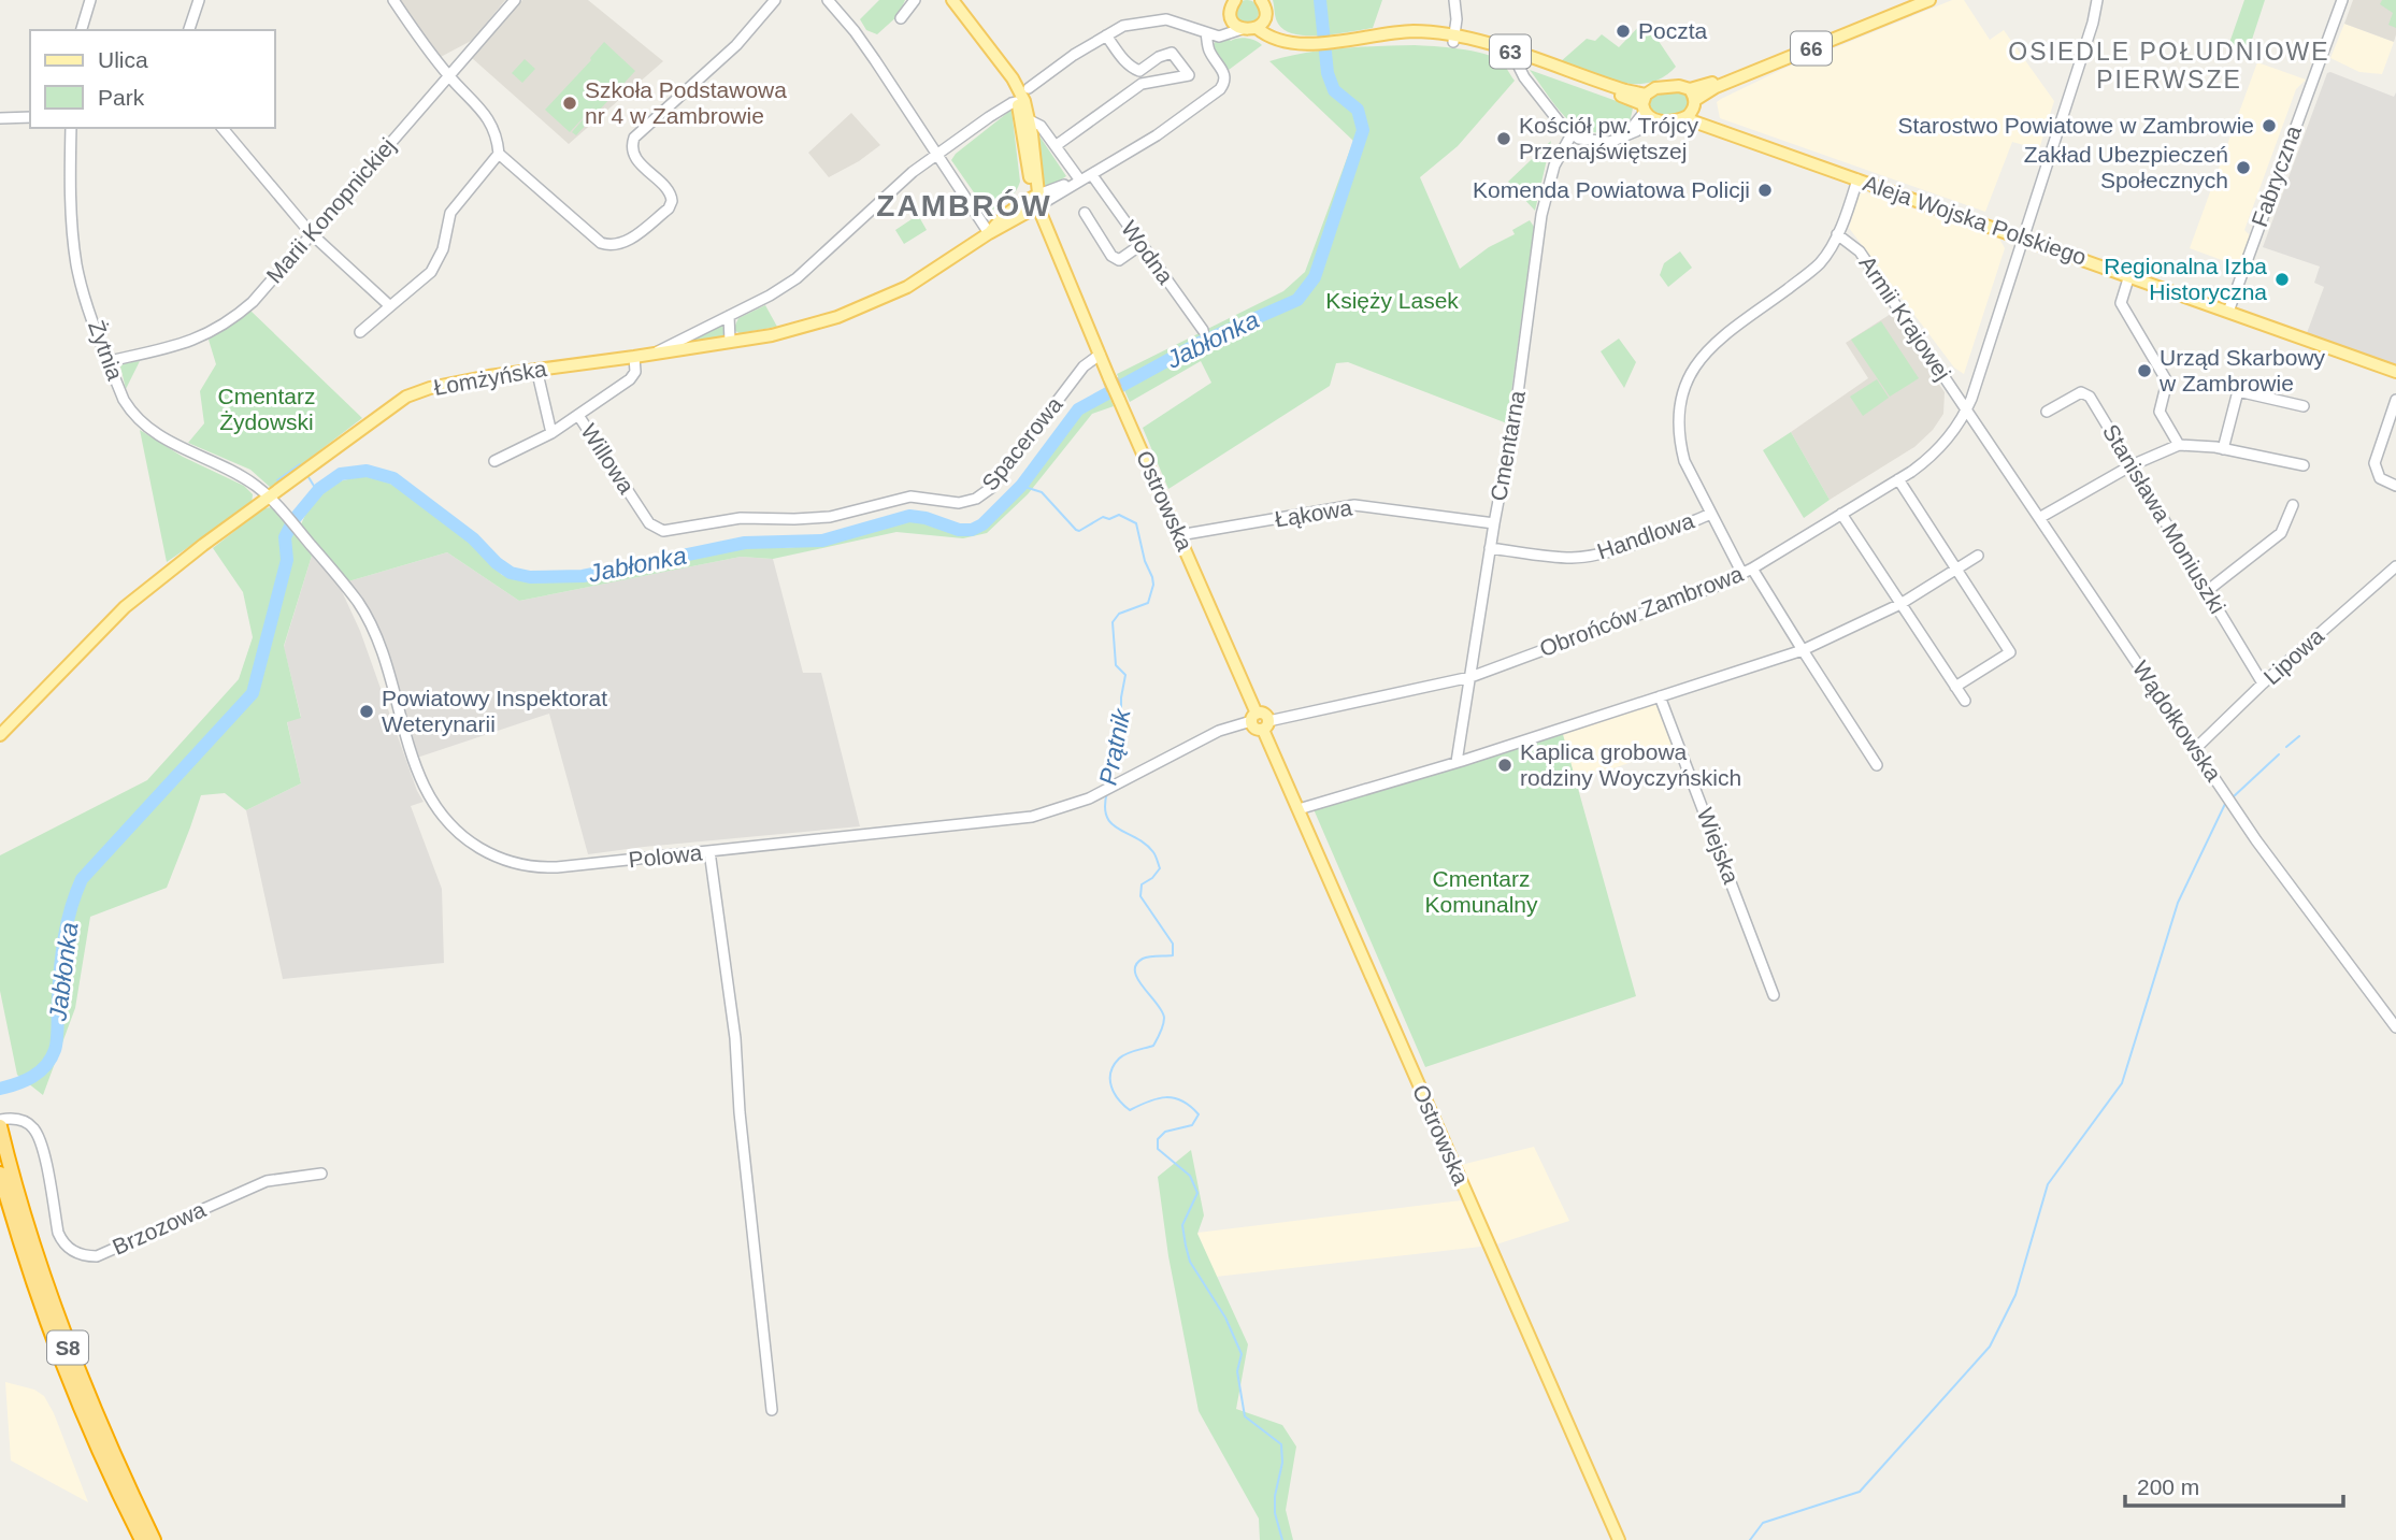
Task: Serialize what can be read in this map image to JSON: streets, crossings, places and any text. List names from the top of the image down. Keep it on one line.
{"streets":{"highway":["S8"],"main road":["66","63","Aleja Wojska Polskiego","Łomżyńska","Ostrowska"],"street":["Fabryczna","Marii Konopnickiej","Wodna","Armii Krajowej","Żytnia","Spacerowa","Cmentarna","Willowa","Łąkowa","Stanisława Moniuszki","Handlowa","Obrońców Zambrowa","Lipowa","Wądołkowska","Wiejska","Polowa","Brzozowa"]},"crossings":[["66","63"],["66","Aleja Wojska Polskiego"],["63","Aleja Wojska Polskiego"],["Fabryczna","Aleja Wojska Polskiego"],["Marii Konopnickiej","Żytnia"],["Aleja Wojska Polskiego","Obrońców Zambrowa"],["Armii Krajowej","Obrońców Zambrowa"],["Armii Krajowej","Wądołkowska"],["Żytnia","Łomżyńska"],["Żytnia","Polowa"],["Łomżyńska","Willowa"],["Łomżyńska","Ostrowska"],["Łomżyńska","Polowa"],["Spacerowa","Willowa"],["Spacerowa","Ostrowska"],["Cmentarna","Łąkowa"],["Cmentarna","Handlowa"],["Cmentarna","Obrońców Zambrowa"],["Ostrowska","Łąkowa"],["Ostrowska","Obrońców Zambrowa"],["Ostrowska","Polowa"],["Stanisława Moniuszki","Lipowa"],["Obrońców Zambrowa","Wądołkowska"],["Lipowa","Wądołkowska"]],"districts":["OSIEDLE POŁUDNIOWE PIERWSZE","ZAMBRÓW"],"water":["Jabłonka","Prątnik"],"parks":["Księży Lasek","Cmentarz Żydowski","Cmentarz Komunalny"],"places":["Poczta","Szkoła Podstawowa nr 4 w Zambrowie","Starostwo Powiatowe w Zambrowie","Kościół pw. Trójcy Przenajświętszej","Zakład Ubezpieczeń Społecznych","Komenda Powiatowa Policji","Regionalna Izba Historyczna","Urząd Skarbowy w Zambrowie","Powiatowy Inspektorat Weterynarii","Kaplica grobowa rodziny Woyczyńskich"],"legend":["Ulica","Park"],"scale_bar":"200 m"}
